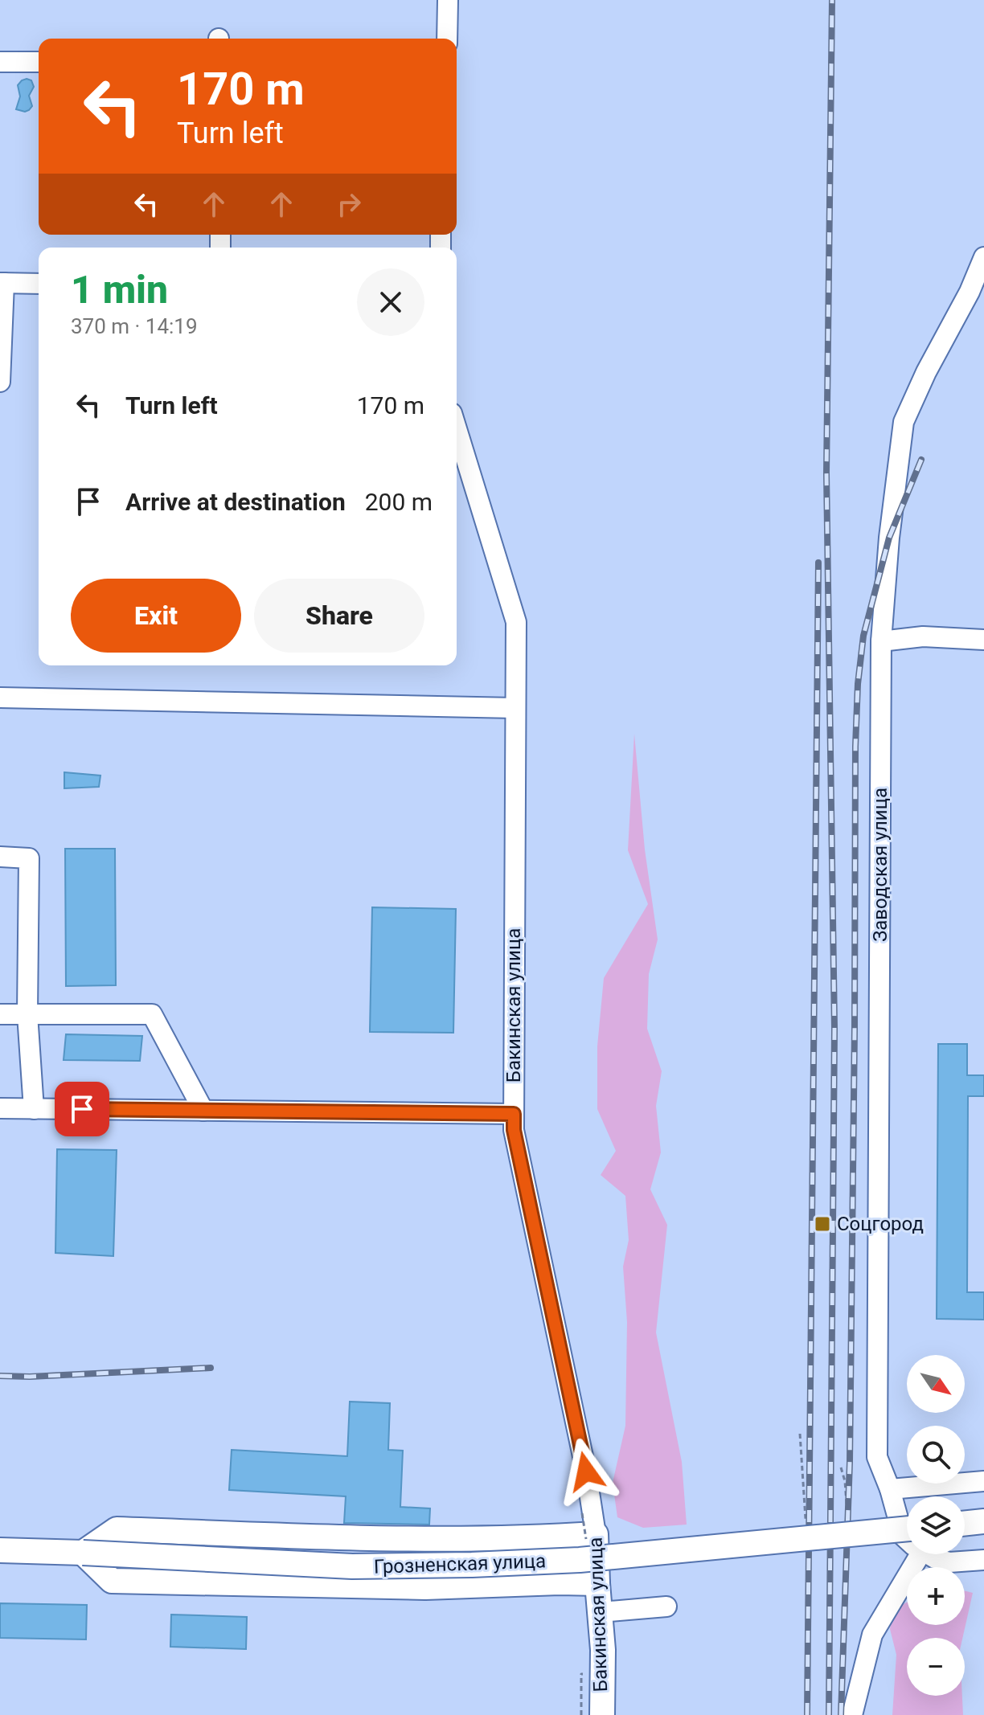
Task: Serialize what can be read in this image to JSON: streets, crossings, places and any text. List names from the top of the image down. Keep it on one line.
{"streets":{"main road":["Бакинская улица","Грозненская улица"],"street":["Заводская улица"]},"places":{"transit":["Соцгород"]},"north":"bottom right","page":{"turn":["170 m","Turn left"],"heading":["1 min","370 m · 14:19"],"list":[{"name":"Turn left","value":"170 m"},{"name":"Arrive at destination","value":"200 m"}],"buttons":["Exit","Share"],"map_buttons":["+","−"]}}
